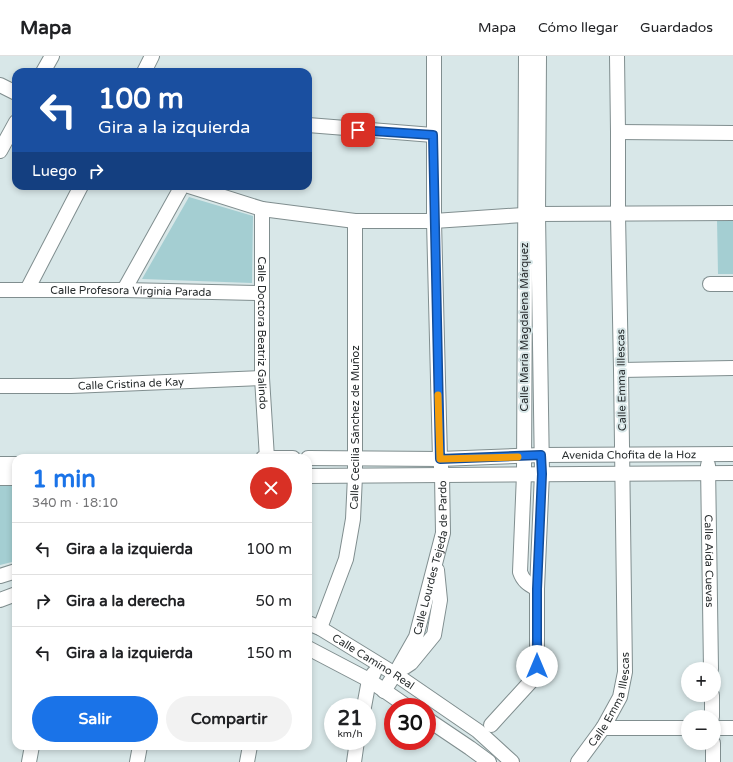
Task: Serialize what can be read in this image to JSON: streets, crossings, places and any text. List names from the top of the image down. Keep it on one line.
{"streets":{"street":["Calle Profesora Virginia Parada","Calle María Magdalena Márquez","Calle Doctora Beatriz Galindo","Calle Emma Illescas","Calle Cristina de Kay","Calle Cecilia Sánchez de Muñoz","Avenida Chofita de la Hoz","Calle Lourdes Tejeda de Pardo","Calle Aída Cuevas","Calle Camino Real"]},"crossings":[["Calle Profesora Virginia Parada","Calle Doctora Beatriz Galindo"],["Calle María Magdalena Márquez","Avenida Chofita de la Hoz"],["Calle Doctora Beatriz Galindo","Calle Cristina de Kay"],["Calle Emma Illescas","Avenida Chofita de la Hoz"],["Calle Cecilia Sánchez de Muñoz","Avenida Chofita de la Hoz"],["Calle Cecilia Sánchez de Muñoz","Calle Camino Real"],["Avenida Chofita de la Hoz","Calle Lourdes Tejeda de Pardo"],["Avenida Chofita de la Hoz","Calle Aída Cuevas"],["Calle Lourdes Tejeda de Pardo","Calle Camino Real"]],"page":{"header":"Mapa","nav":["Mapa","Cómo llegar","Guardados"],"turn":["100 m","Gira a la izquierda"],"then":"Luego","heading":["1 min","340 m · 18:10"],"list":[{"name":"Gira a la izquierda","value":"100 m"},{"name":"Gira a la derecha","value":"50 m"},{"name":"Gira a la izquierda","value":"150 m"}],"map_buttons":["+","−"],"buttons":["Salir","Compartir"],"speed":"21 km/h","limit":"30"}}
